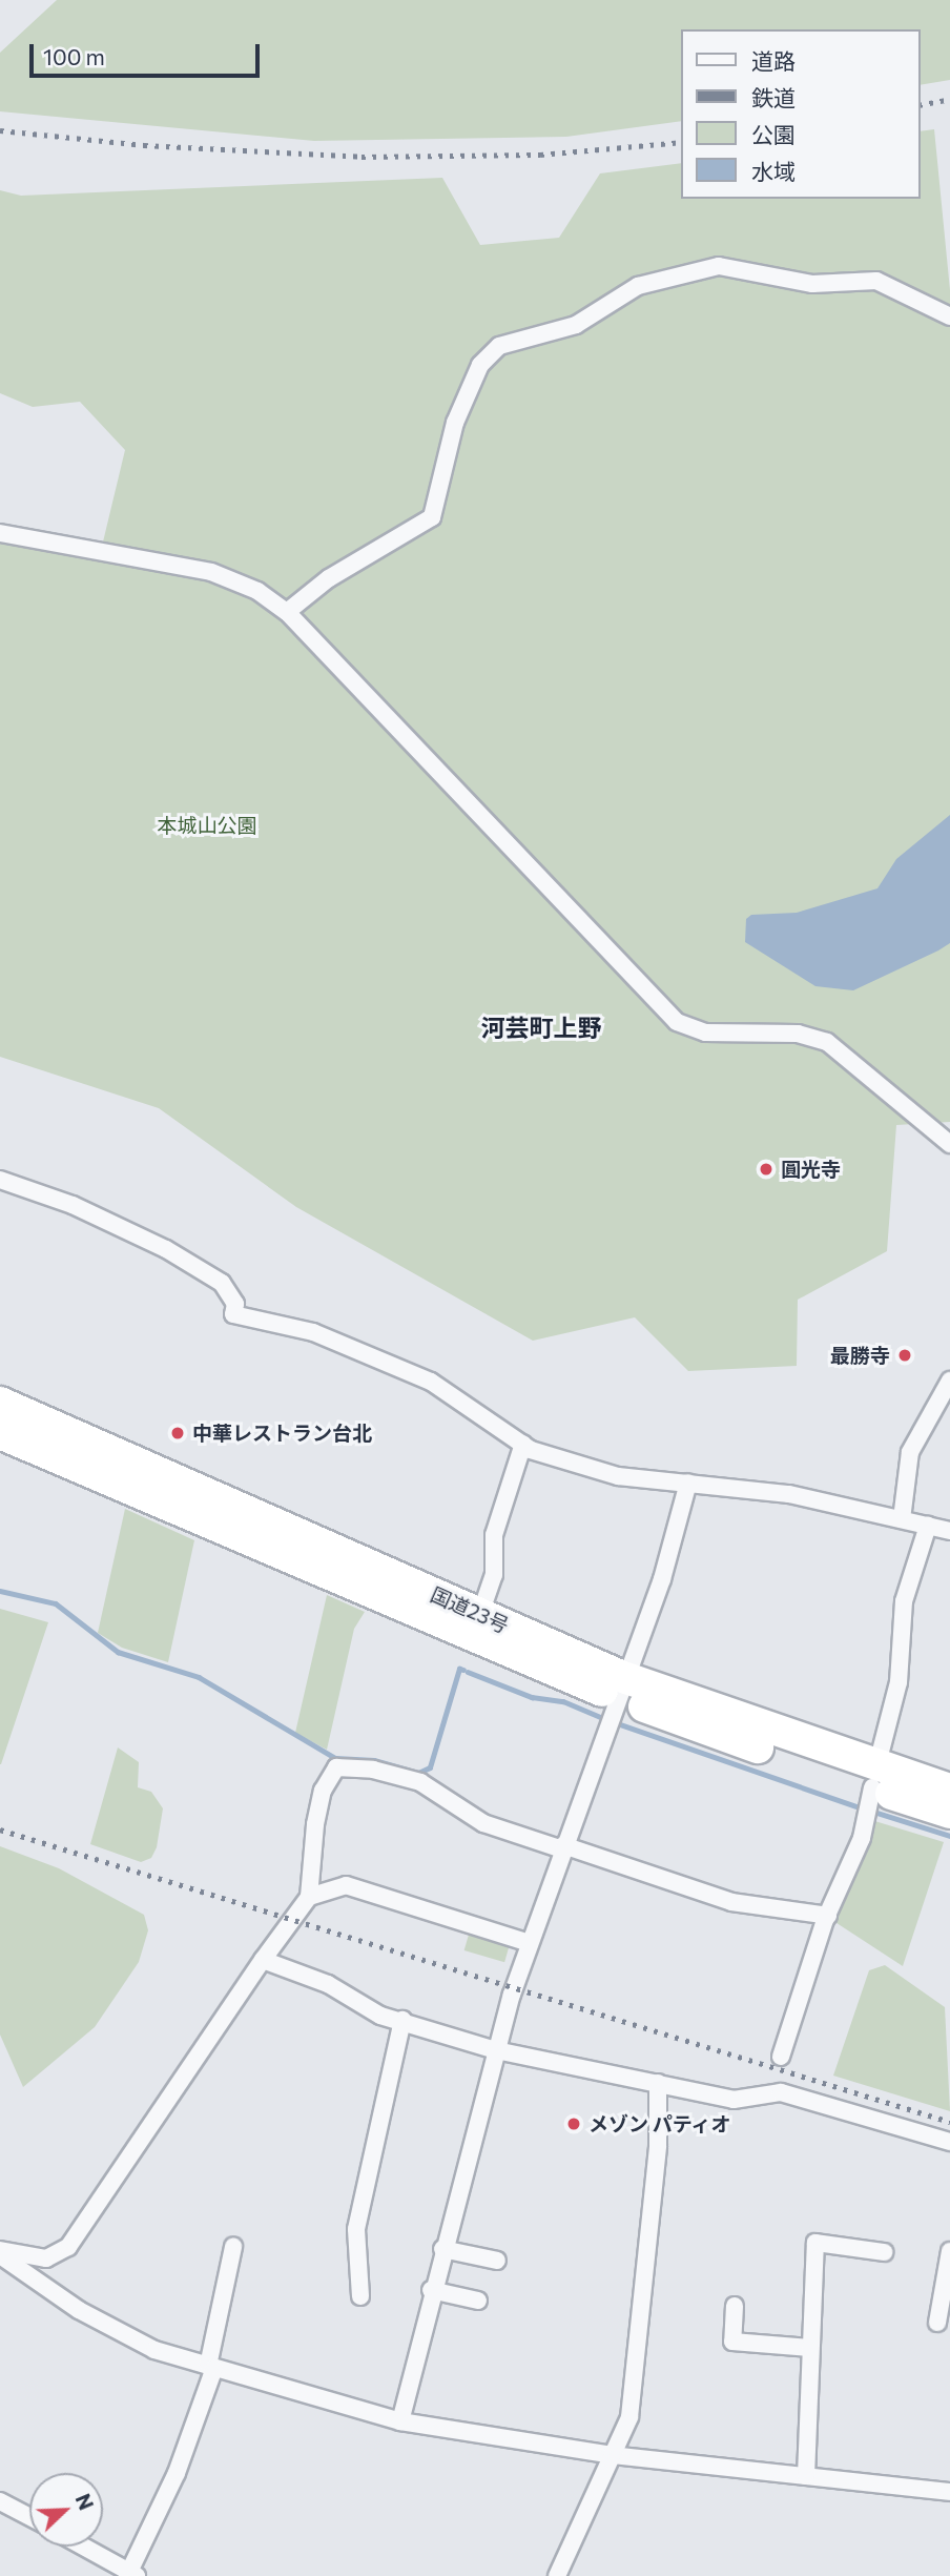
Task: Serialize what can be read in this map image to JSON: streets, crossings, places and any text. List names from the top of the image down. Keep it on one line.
{"streets":{"highway":["国道23号"]},"districts":["河芸町上野"],"parks":["本城山公園"],"places":["圓光寺","最勝寺","中華レストラン台北","メゾン パティオ"],"legend":["道路","鉄道","公園","水域"],"scale_bar":"100 m","north":"top right"}
